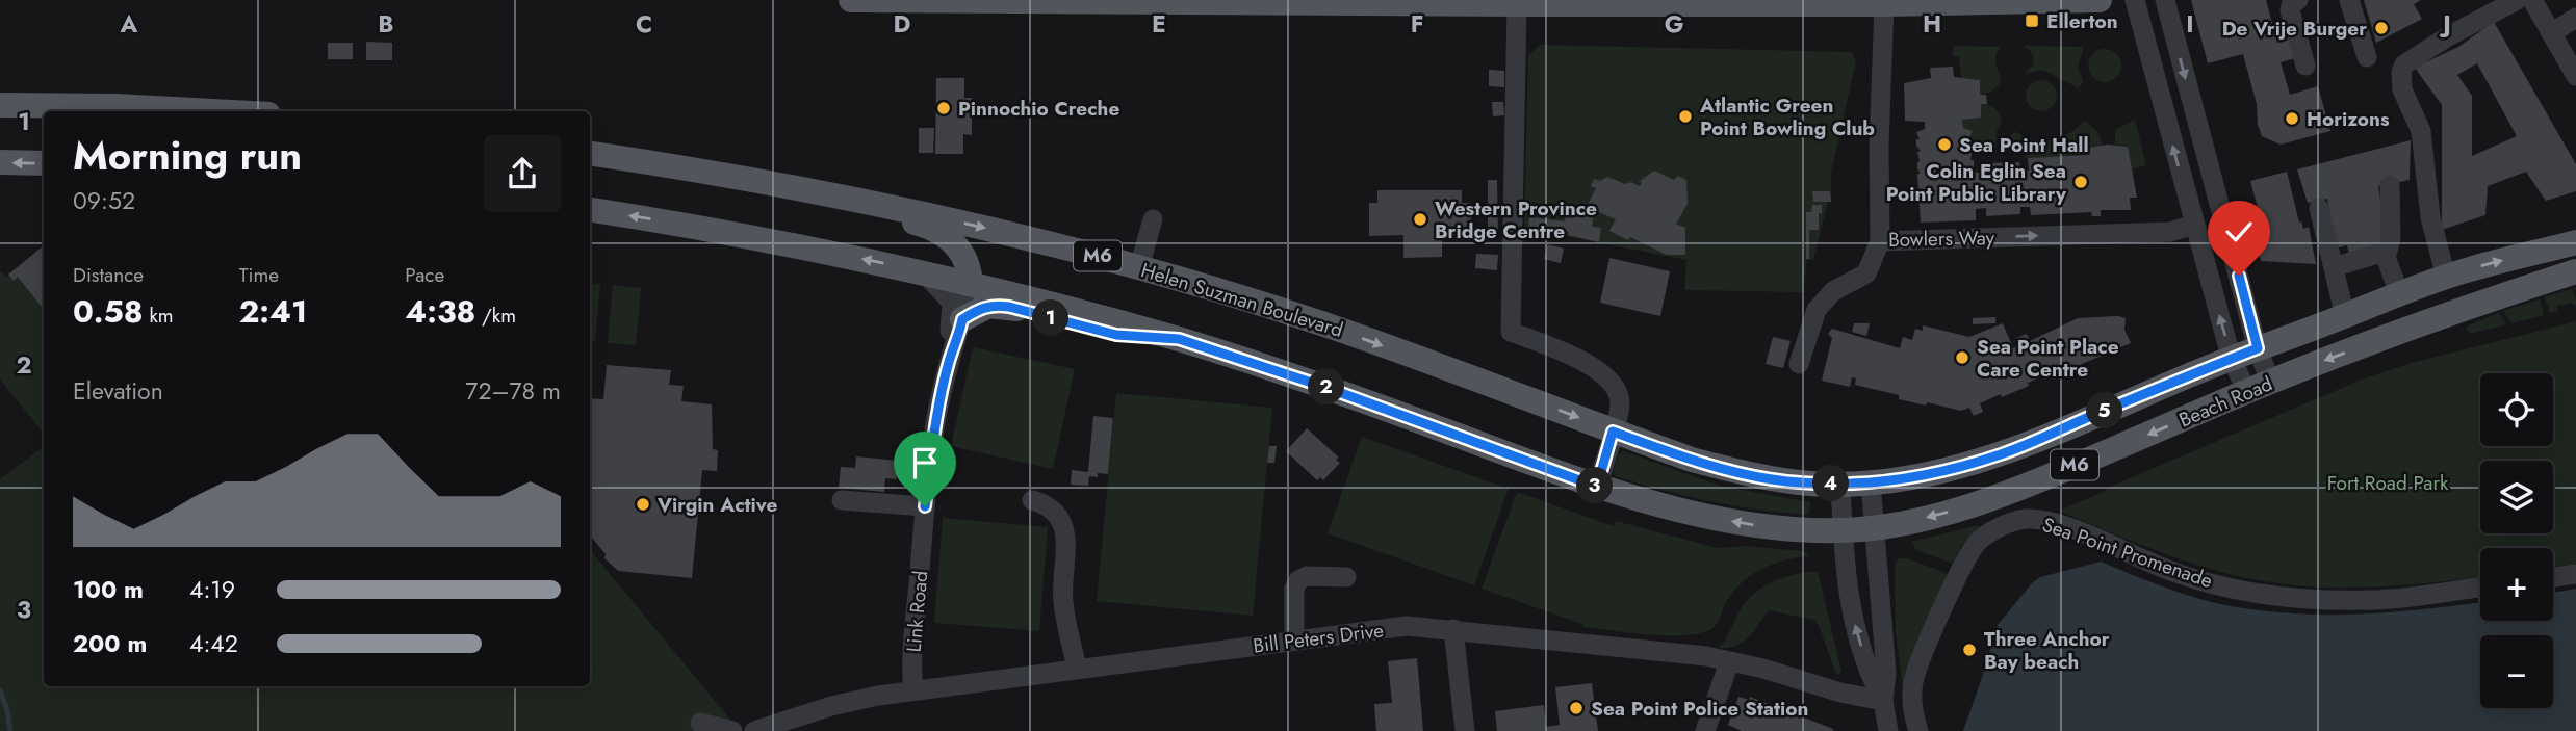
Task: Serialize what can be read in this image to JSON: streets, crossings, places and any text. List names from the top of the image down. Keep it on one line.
{"streets":{"main road":["M6","Helen Suzman Boulevard","Beach Road"],"street":["Bowlers Way","Sea Point Promenade","Link Road","Bill Peters Drive"]},"crossings":[["M6","Beach Road"],["M6","Link Road"],["Helen Suzman Boulevard","Beach Road"],["Link Road","Bill Peters Drive"]],"one_way":["Bowlers Way"],"parks":["Fort Road Park"],"places":{"transit":["Ellerton"],"other":["De Vrije Burger","Pinnochio Creche","Atlantic Green Point Bowling Club","Horizons","Sea Point Hall","Colin Eglin Sea Point Public Library","Western Province Bridge Centre","Sea Point Place Care Centre","Virgin Active","Three Anchor Bay beach","Sea Point Police Station"]},"page":{"heading":["Morning run","09:52"],"stats":[["Distance","0.58 km"],["Time","2:41"],["Pace","4:38 /km"]],"pins":["1","2","5","4","3"],"chart":["Elevation","72–78 m"],"map_buttons":["+","−"],"list":[{"name":"100 m","note":"4:19"},{"name":"200 m","note":"4:42"}]},"grid":{"columns":["A","B","C","D","E","F","G","H","I","J"],"rows":["1","2","3"]}}
